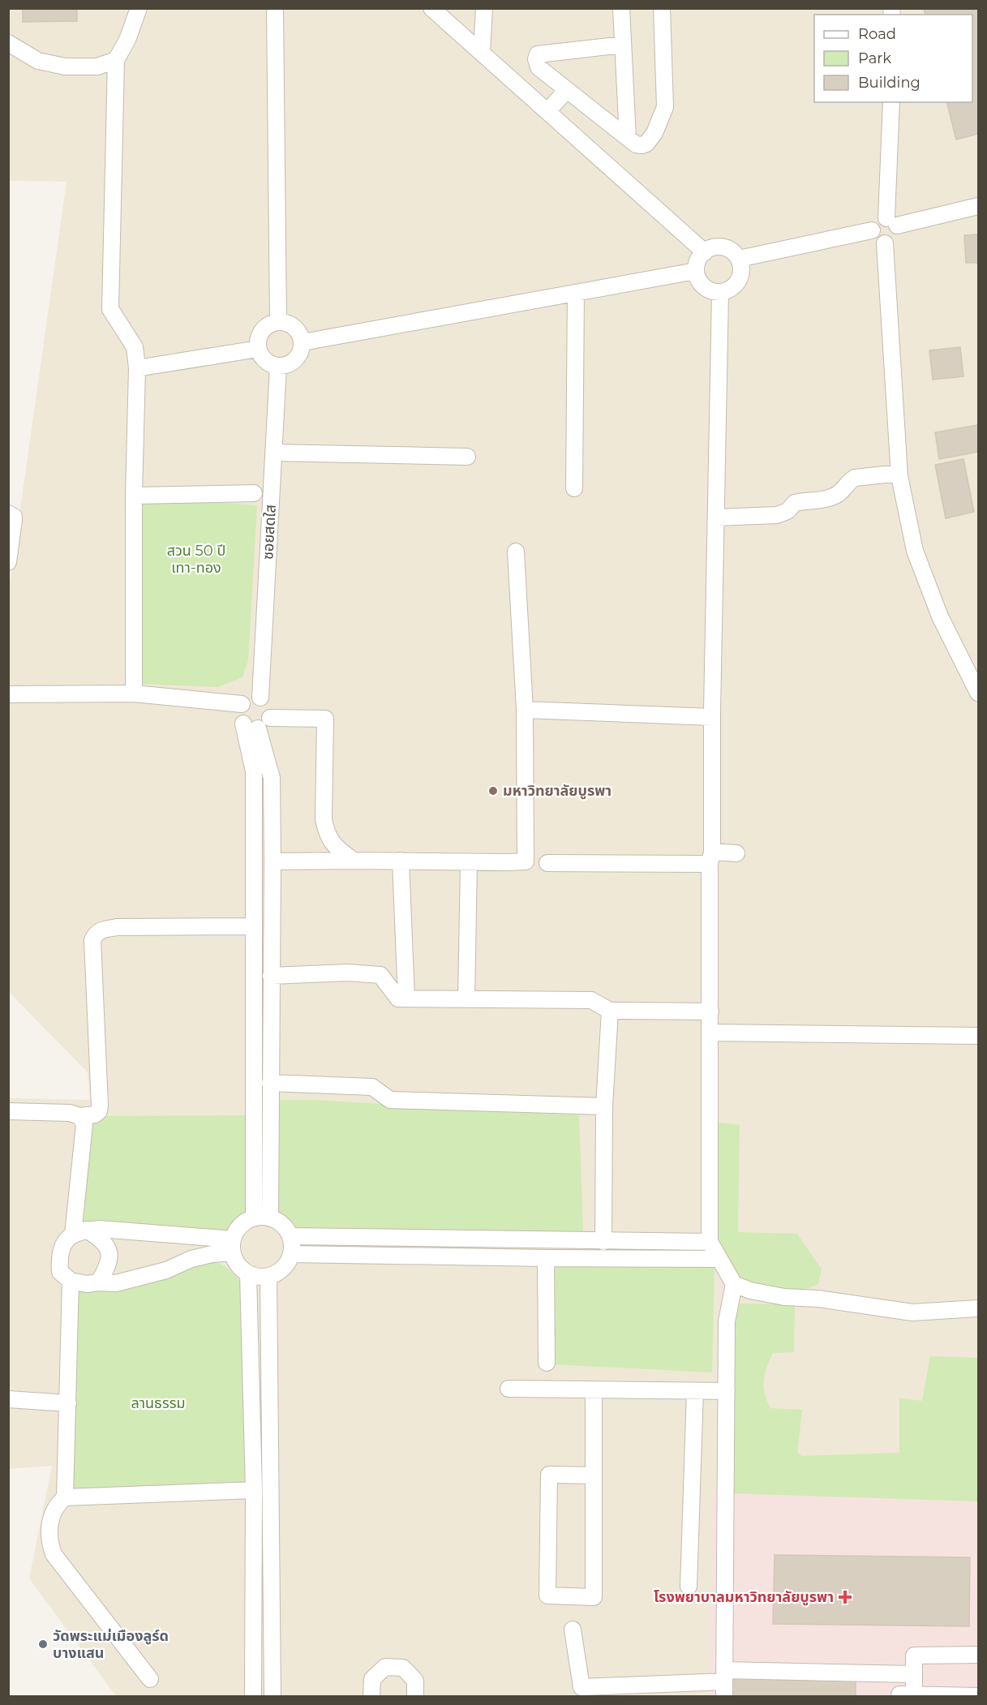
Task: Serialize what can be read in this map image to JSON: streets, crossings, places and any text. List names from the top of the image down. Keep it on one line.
{"streets":{"street":["ซอยสดใส"]},"parks":["สวน 50 ปี เทา-ทอง","ลานธรรม"],"places":{"other":["มหาวิทยาลัยบูรพา","วัดพระแม่เมืองลูร์ด บางแสน"],"health":["โรงพยาบาลมหาวิทยาลัยบูรพา"]},"legend":["Road","Park","Building"]}
